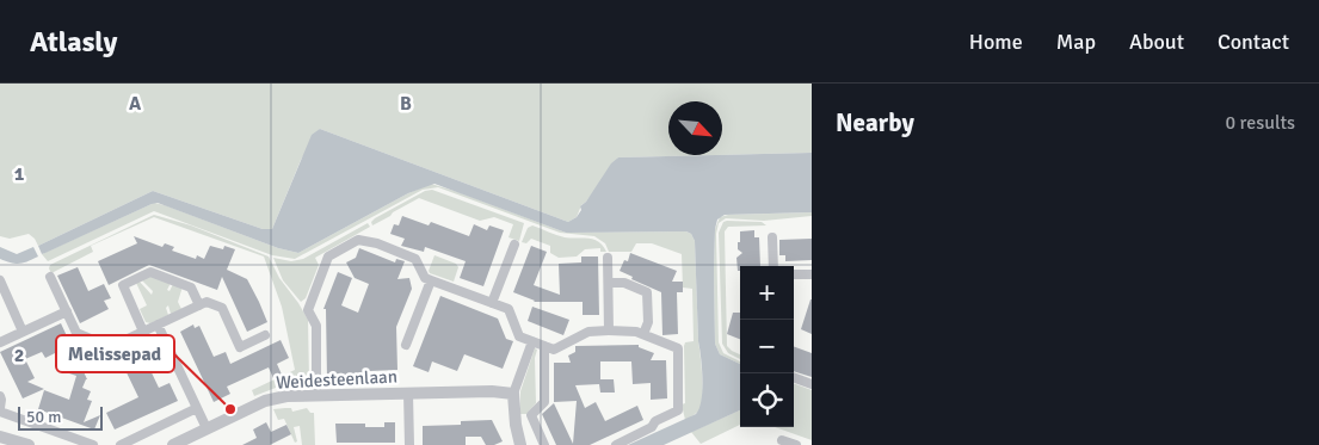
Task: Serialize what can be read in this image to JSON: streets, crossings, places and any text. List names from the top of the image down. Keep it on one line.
{"streets":{"street":["Weidesteenlaan"]},"places":["Melissepad"],"scale_bar":"50 m","north":"bottom right","page":{"header":"Atlasly","nav":["Home","Map","About","Contact"],"heading":["Nearby","0 results"],"map_buttons":["+","−"],"scale":"50 m"},"grid":{"columns":["A","B"],"rows":["1","2"]}}
